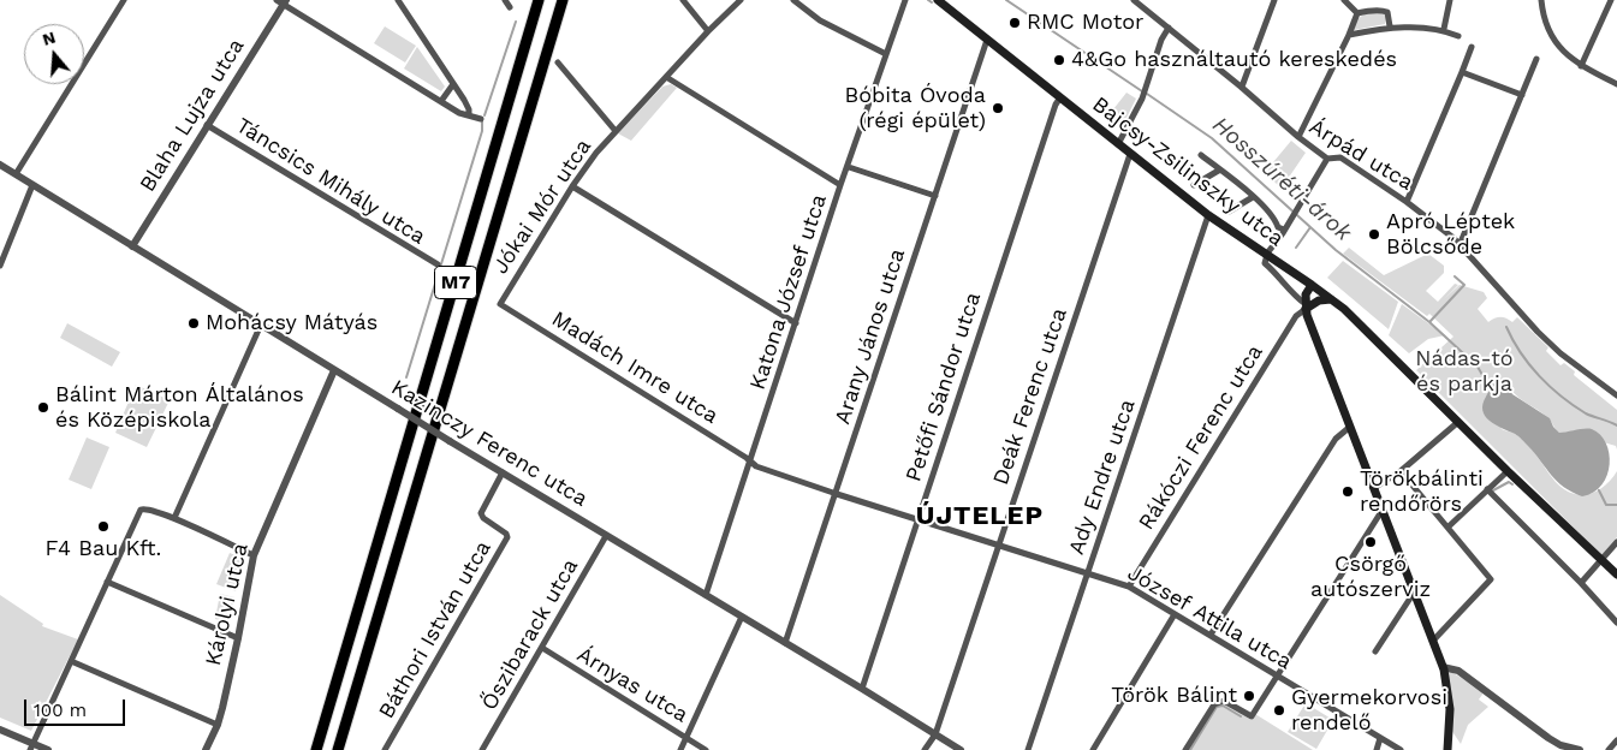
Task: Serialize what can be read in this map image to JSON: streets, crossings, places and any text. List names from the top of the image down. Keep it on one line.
{"streets":{"highway":["M7"],"main road":["Bajcsy-Zsilinszky utca"],"street":["Blaha Lujza utca","Árpád utca","Táncsics Mihály utca","Jókai Mór utca","Katona József utca","Arany János utca","Madách Imre utca","Petőfi Sándor utca","Deák Ferenc utca","Rákóczi Ferenc utca","Kazinczy Ferenc utca","Ady Endre utca","Károlyi utca","József Attila utca","Báthori István utca","Őszibarack utca","Árnyas utca"]},"crossings":[["Blaha Lujza utca","Táncsics Mihály utca"],["Blaha Lujza utca","Kazinczy Ferenc utca"],["Bajcsy-Zsilinszky utca","Arany János utca"],["Bajcsy-Zsilinszky utca","Petőfi Sándor utca"],["Bajcsy-Zsilinszky utca","Deák Ferenc utca"],["Bajcsy-Zsilinszky utca","Ady Endre utca"],["Jókai Mór utca","Madách Imre utca"],["Katona József utca","Madách Imre utca"],["Katona József utca","Kazinczy Ferenc utca"],["Katona József utca","József Attila utca"],["Arany János utca","Kazinczy Ferenc utca"],["Arany János utca","József Attila utca"],["Madách Imre utca","József Attila utca"],["Petőfi Sándor utca","Kazinczy Ferenc utca"],["Petőfi Sándor utca","József Attila utca"],["Deák Ferenc utca","Kazinczy Ferenc utca"],["Deák Ferenc utca","József Attila utca"],["Rákóczi Ferenc utca","József Attila utca"],["Kazinczy Ferenc utca","Károlyi utca"],["Kazinczy Ferenc utca","Báthori István utca"],["Kazinczy Ferenc utca","Őszibarack utca"],["Ady Endre utca","József Attila utca"],["Őszibarack utca","Árnyas utca"]],"districts":["ÚJTELEP"],"water":["Hosszúréti-árok"],"parks":["Nádas-tó és parkja"],"places":["RMC Motor","4&Go használtautó kereskedés","Bóbita Óvoda (régi épület)","Apró Léptek Bölcsőde","Mohácsy Mátyás","Bálint Márton Általános és Középiskola","Törökbálinti rendőrörs","F4 Bau Kft.","Csörgő autószerviz","Török Bálint","Gyermekorvosi rendelő"],"scale_bar":"100 m","north":"top"}
